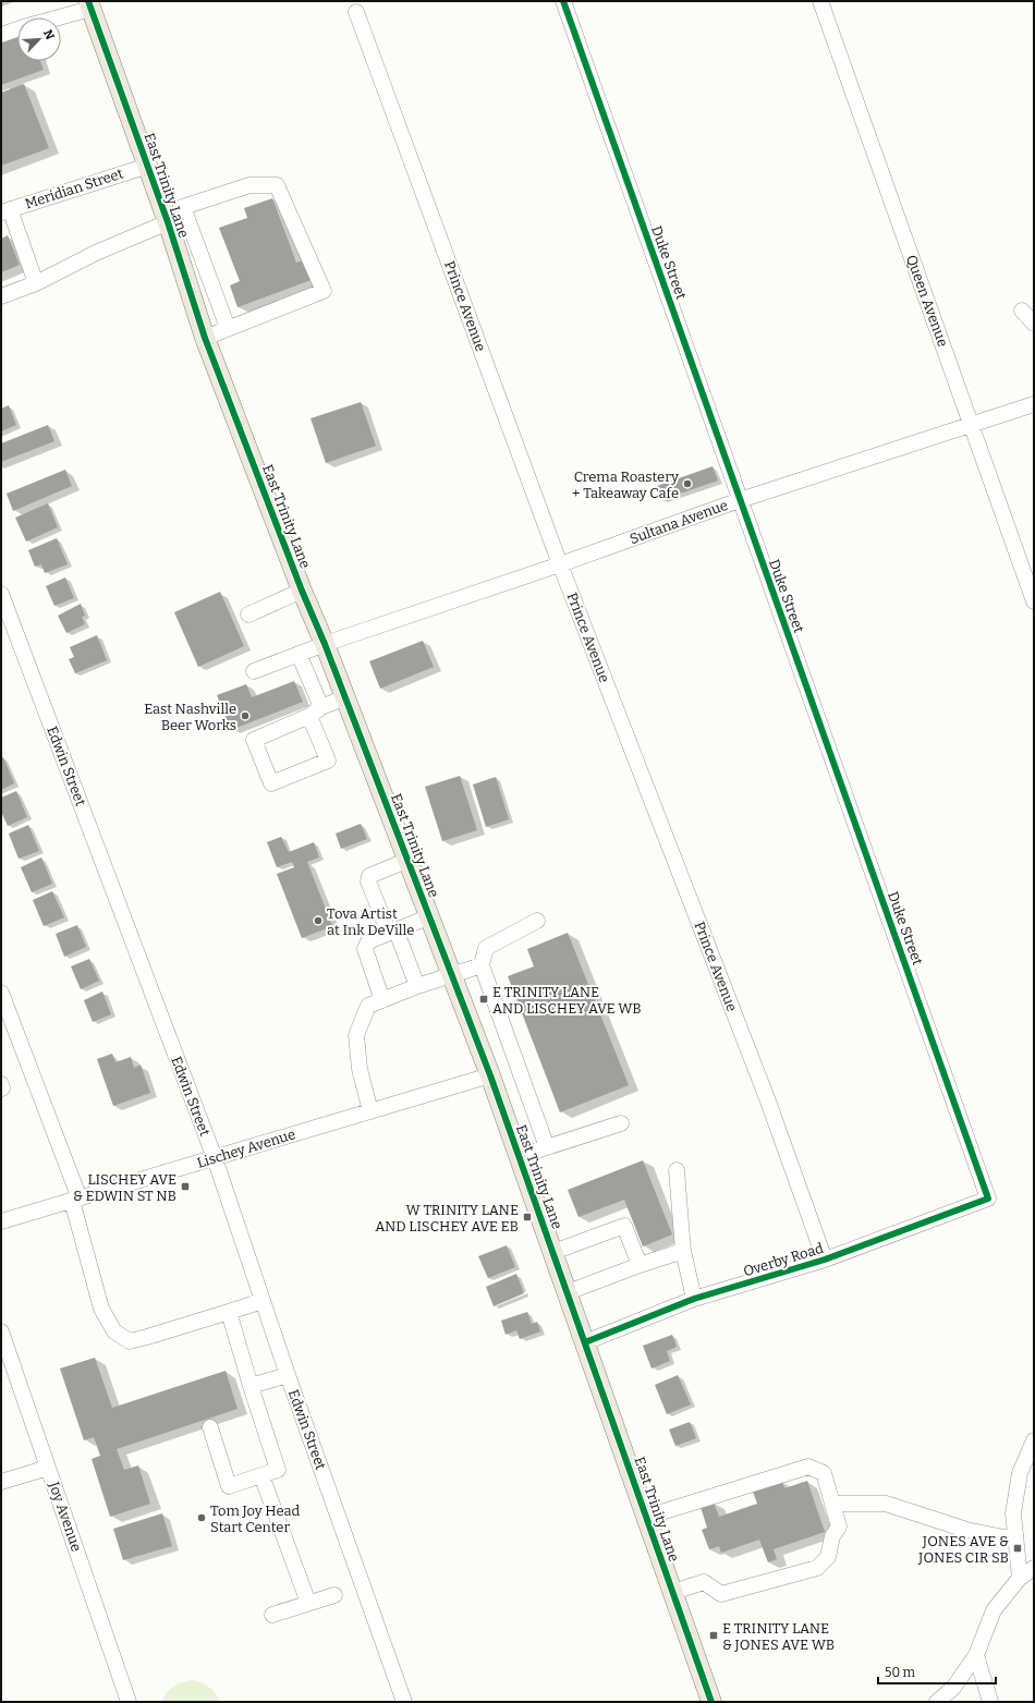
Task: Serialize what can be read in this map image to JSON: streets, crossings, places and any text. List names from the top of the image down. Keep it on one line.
{"streets":{"main road":["East Trinity Lane"],"street":["Meridian Street","Duke Street","Queen Avenue","Prince Avenue","Sultana Avenue","Edwin Street","Lischey Avenue","Overby Road","Joy Avenue"]},"crossings":[["East Trinity Lane","Meridian Street"],["East Trinity Lane","Sultana Avenue"],["East Trinity Lane","Lischey Avenue"],["East Trinity Lane","Overby Road"],["Duke Street","Sultana Avenue"],["Duke Street","Overby Road"],["Queen Avenue","Sultana Avenue"],["Prince Avenue","Sultana Avenue"],["Prince Avenue","Overby Road"],["Edwin Street","Lischey Avenue"]],"places":{"other":["Crema Roastery + Takeaway Cafe","East Nashville Beer Works","Tova Artist at Ink DeVille","Tom Joy Head Start Center"],"transit":["E TRINITY LANE AND LISCHEY AVE WB","LISCHEY AVE & EDWIN ST NB","W TRINITY LANE AND LISCHEY AVE EB","JONES AVE & JONES CIR SB","E TRINITY LANE & JONES AVE WB"]},"scale_bar":"50 m","north":"top right"}
